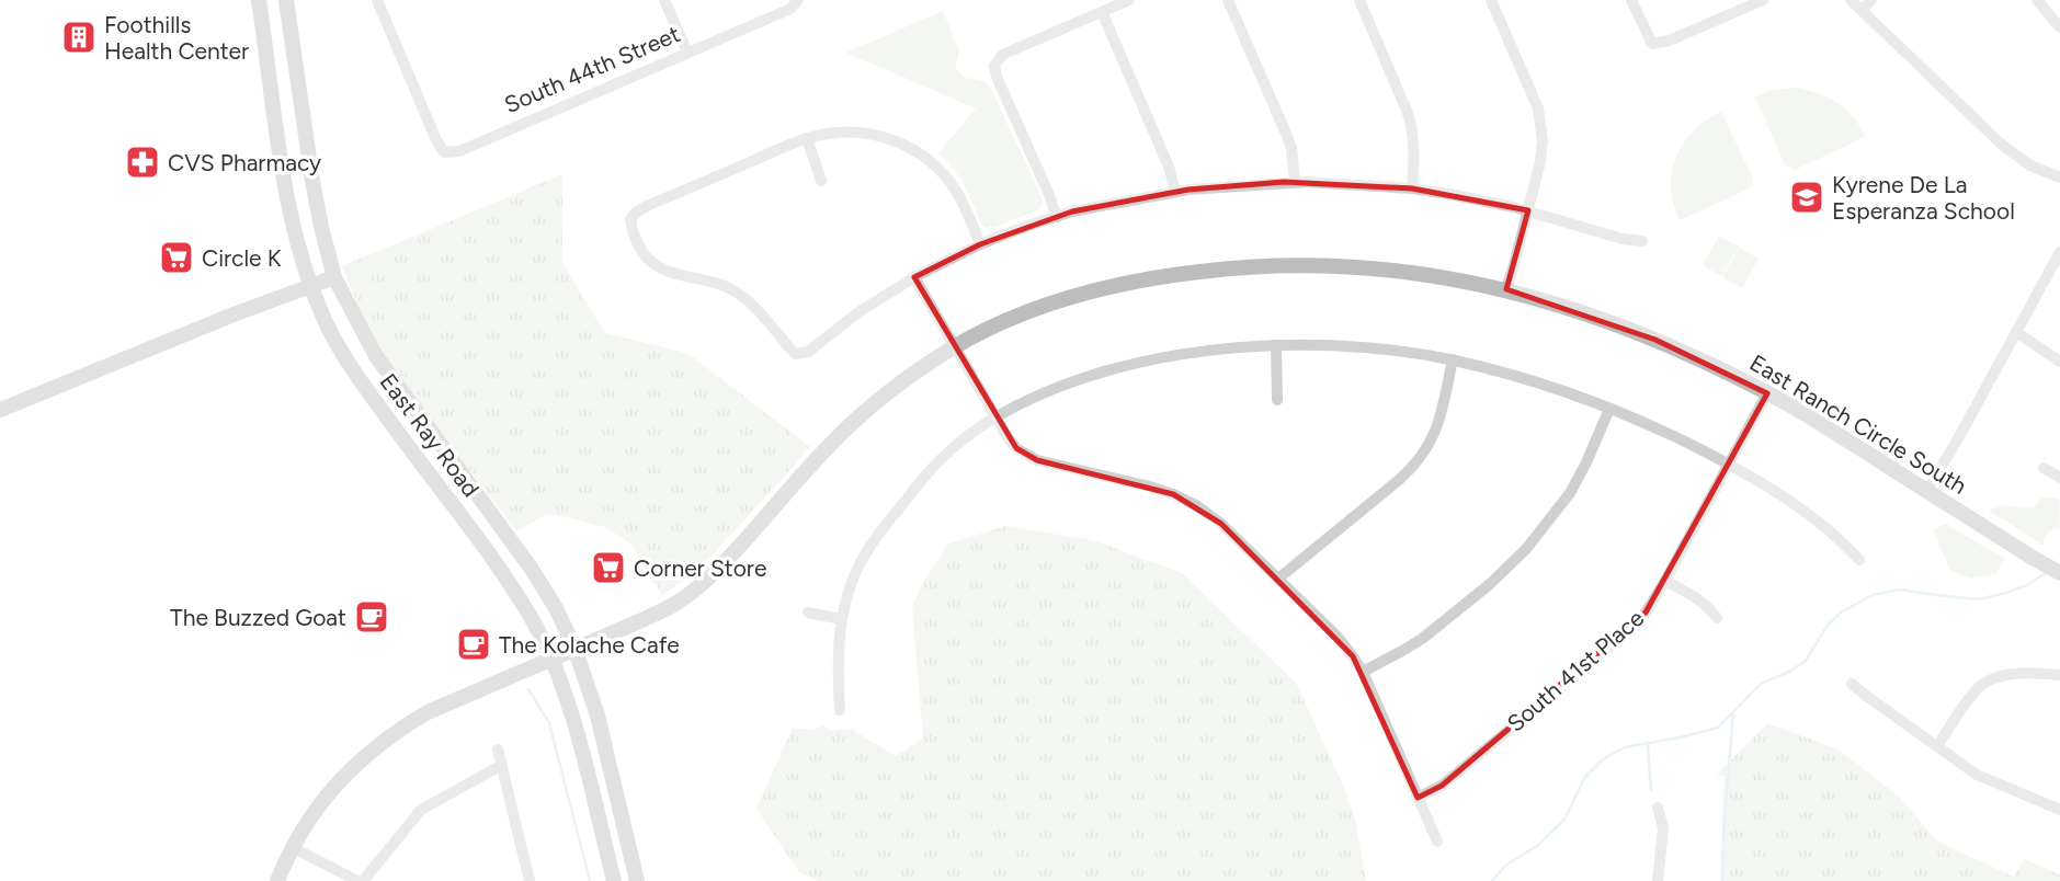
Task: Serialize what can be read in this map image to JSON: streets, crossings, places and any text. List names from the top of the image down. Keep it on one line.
{"streets":{"street":["South 44th Street","East Ranch Circle South","East Ray Road","South 41st Place"]},"crossings":[["East Ranch Circle South","East Ray Road"],["East Ranch Circle South","South 41st Place"]],"places":{"building":["Foothills Health Center"],"pharmacy":["CVS Pharmacy"],"school or university":["Kyrene De La Esperanza School"],"supermarket":["Circle K","Corner Store"],"cafe":["The Buzzed Goat","The Kolache Cafe"]}}
